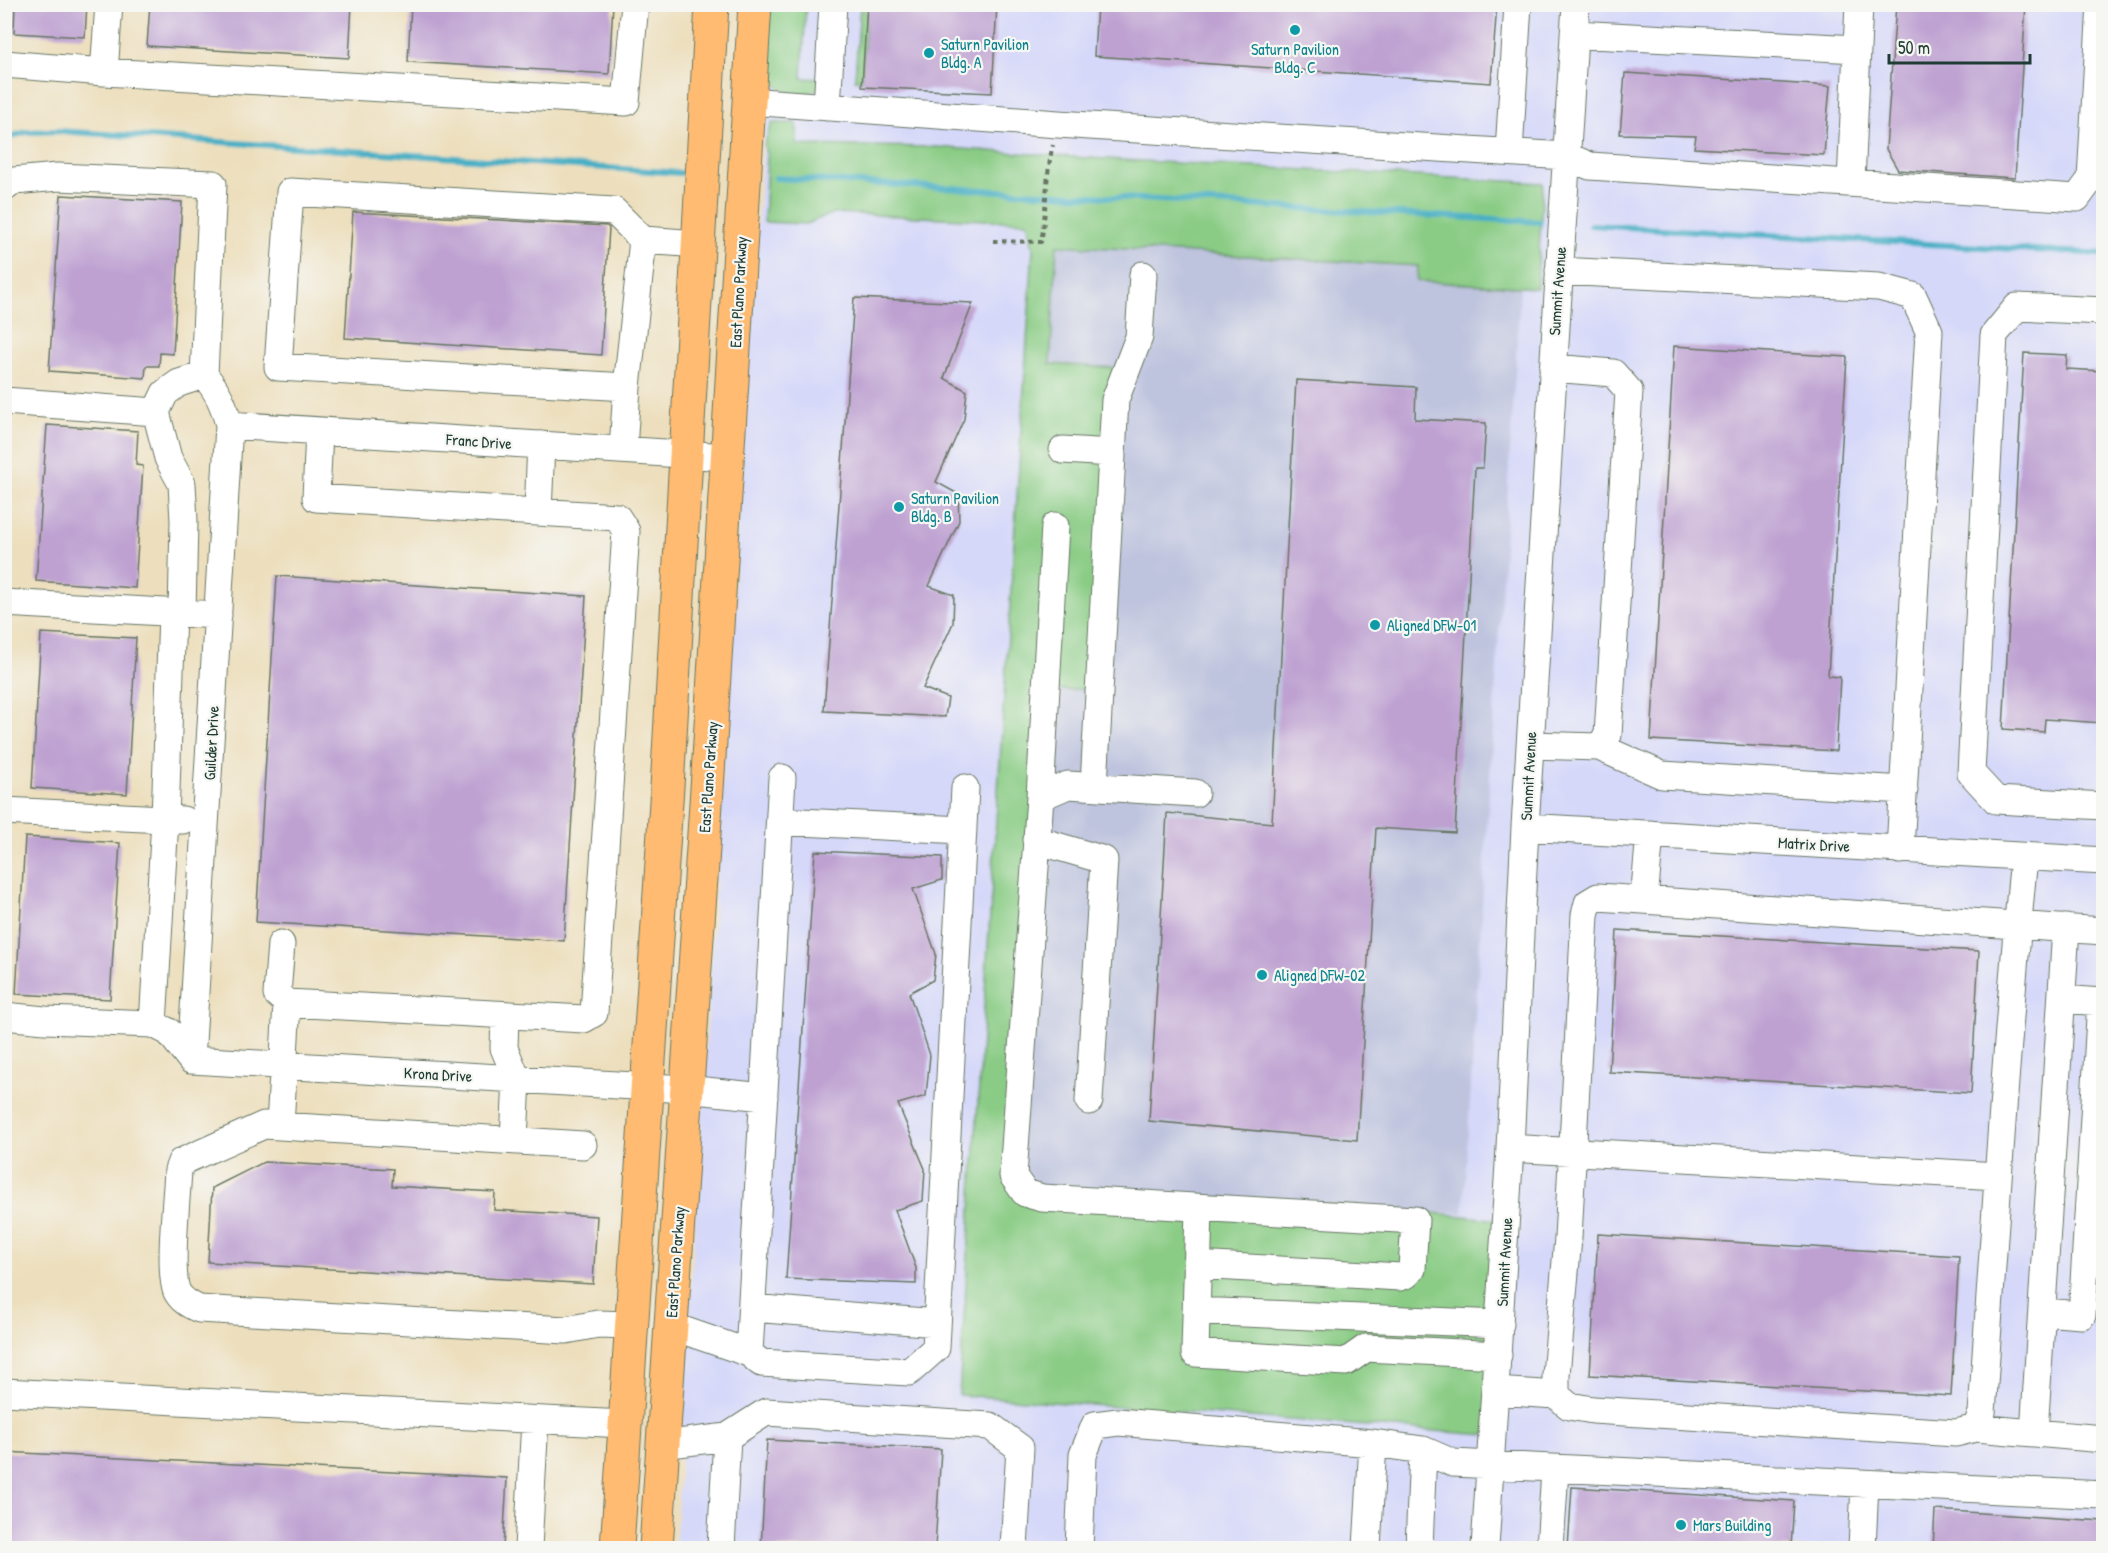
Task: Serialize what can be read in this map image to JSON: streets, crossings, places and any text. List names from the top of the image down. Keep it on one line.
{"streets":{"main road":["East Plano Parkway"],"street":["Summit Avenue","Franc Drive","Guilder Drive","Matrix Drive","Krona Drive"]},"crossings":[["Summit Avenue","Matrix Drive"],["East Plano Parkway","Franc Drive"],["East Plano Parkway","Krona Drive"],["Franc Drive","Guilder Drive"],["Guilder Drive","Krona Drive"]],"places":["Saturn Pavilion Bldg. C","Saturn Pavilion Bldg. A","Saturn Pavilion Bldg. B","Aligned DFW-01","Aligned DFW-02","Mars Building"],"scale_bar":"50 m"}
